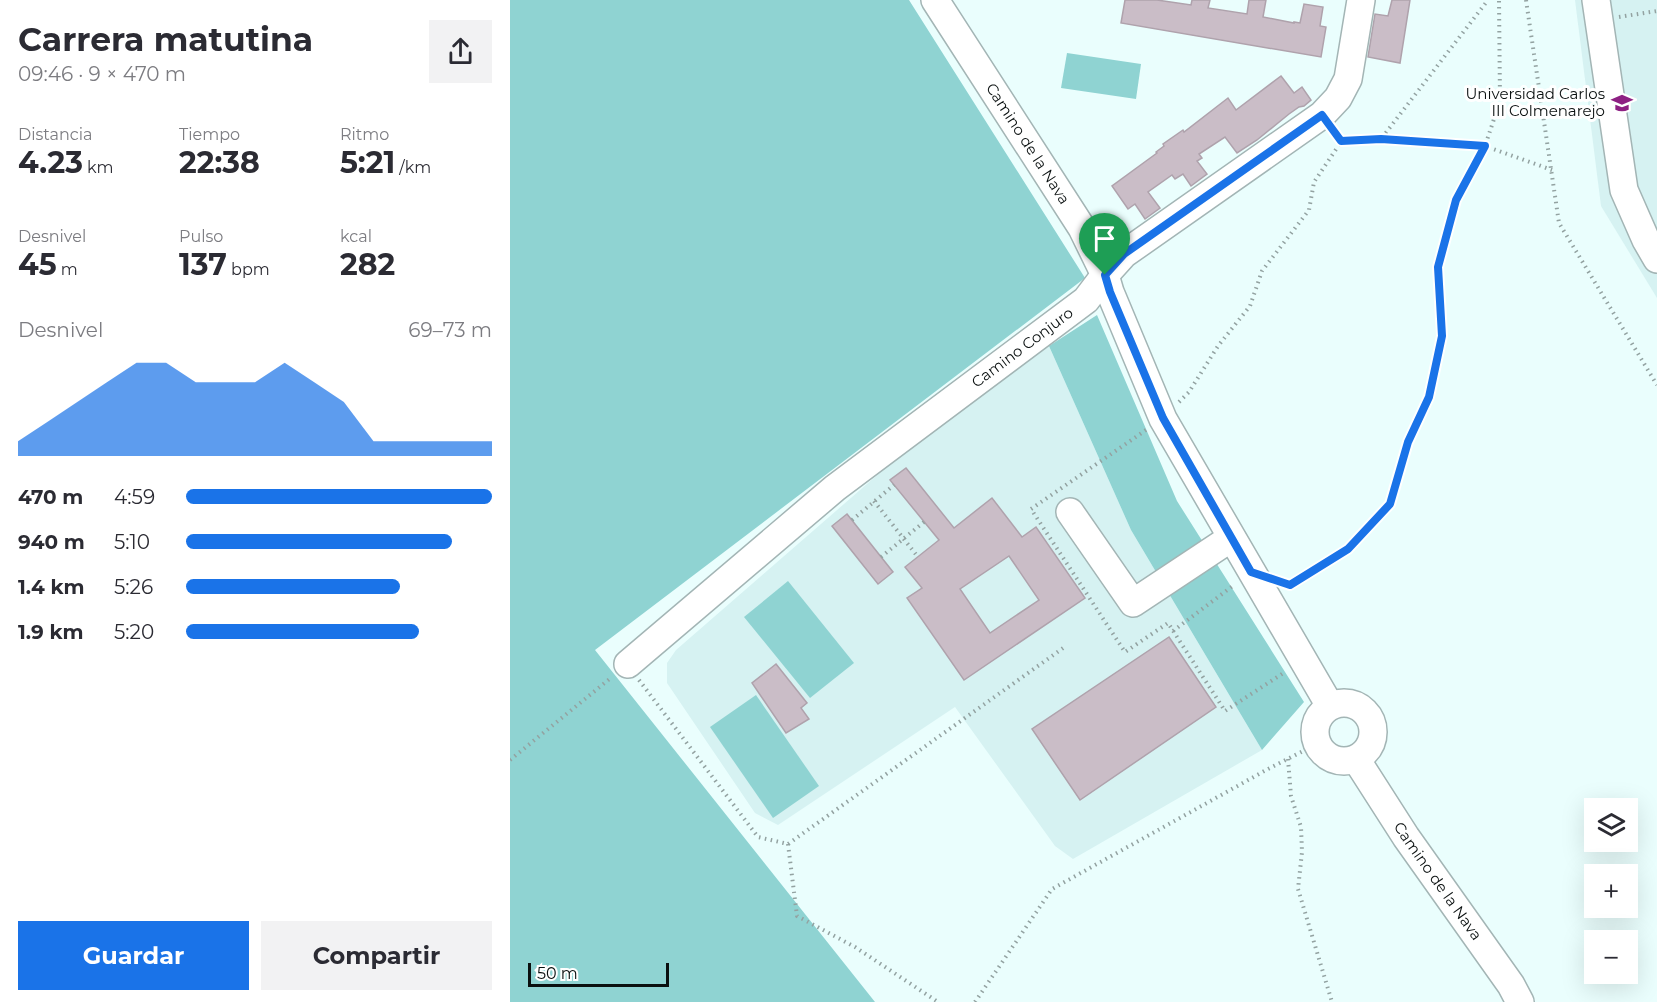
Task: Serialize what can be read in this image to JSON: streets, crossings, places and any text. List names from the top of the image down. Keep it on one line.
{"streets":{"street":["Camino de la Nava","Camino Conjuro"]},"crossings":[["Camino de la Nava","Camino Conjuro"]],"places":{"school or university":["Universidad Carlos III Colmenarejo"]},"scale_bar":"50 m","page":{"heading":["Carrera matutina","09:46 · 9 × 470 m"],"stats":[["Distancia","4.23 km"],["Tiempo","22:38"],["Ritmo","5:21 /km"],["Desnivel","45 m"],["Pulso","137 bpm"],["kcal","282"]],"chart":["Desnivel","69–73 m"],"list":[{"name":"470 m","note":"4:59"},{"name":"940 m","note":"5:10"},{"name":"1.4 km","note":"5:26"},{"name":"1.9 km","note":"5:20"}],"map_buttons":["+","−"],"buttons":["Guardar","Compartir"],"scale":"50 m"}}
